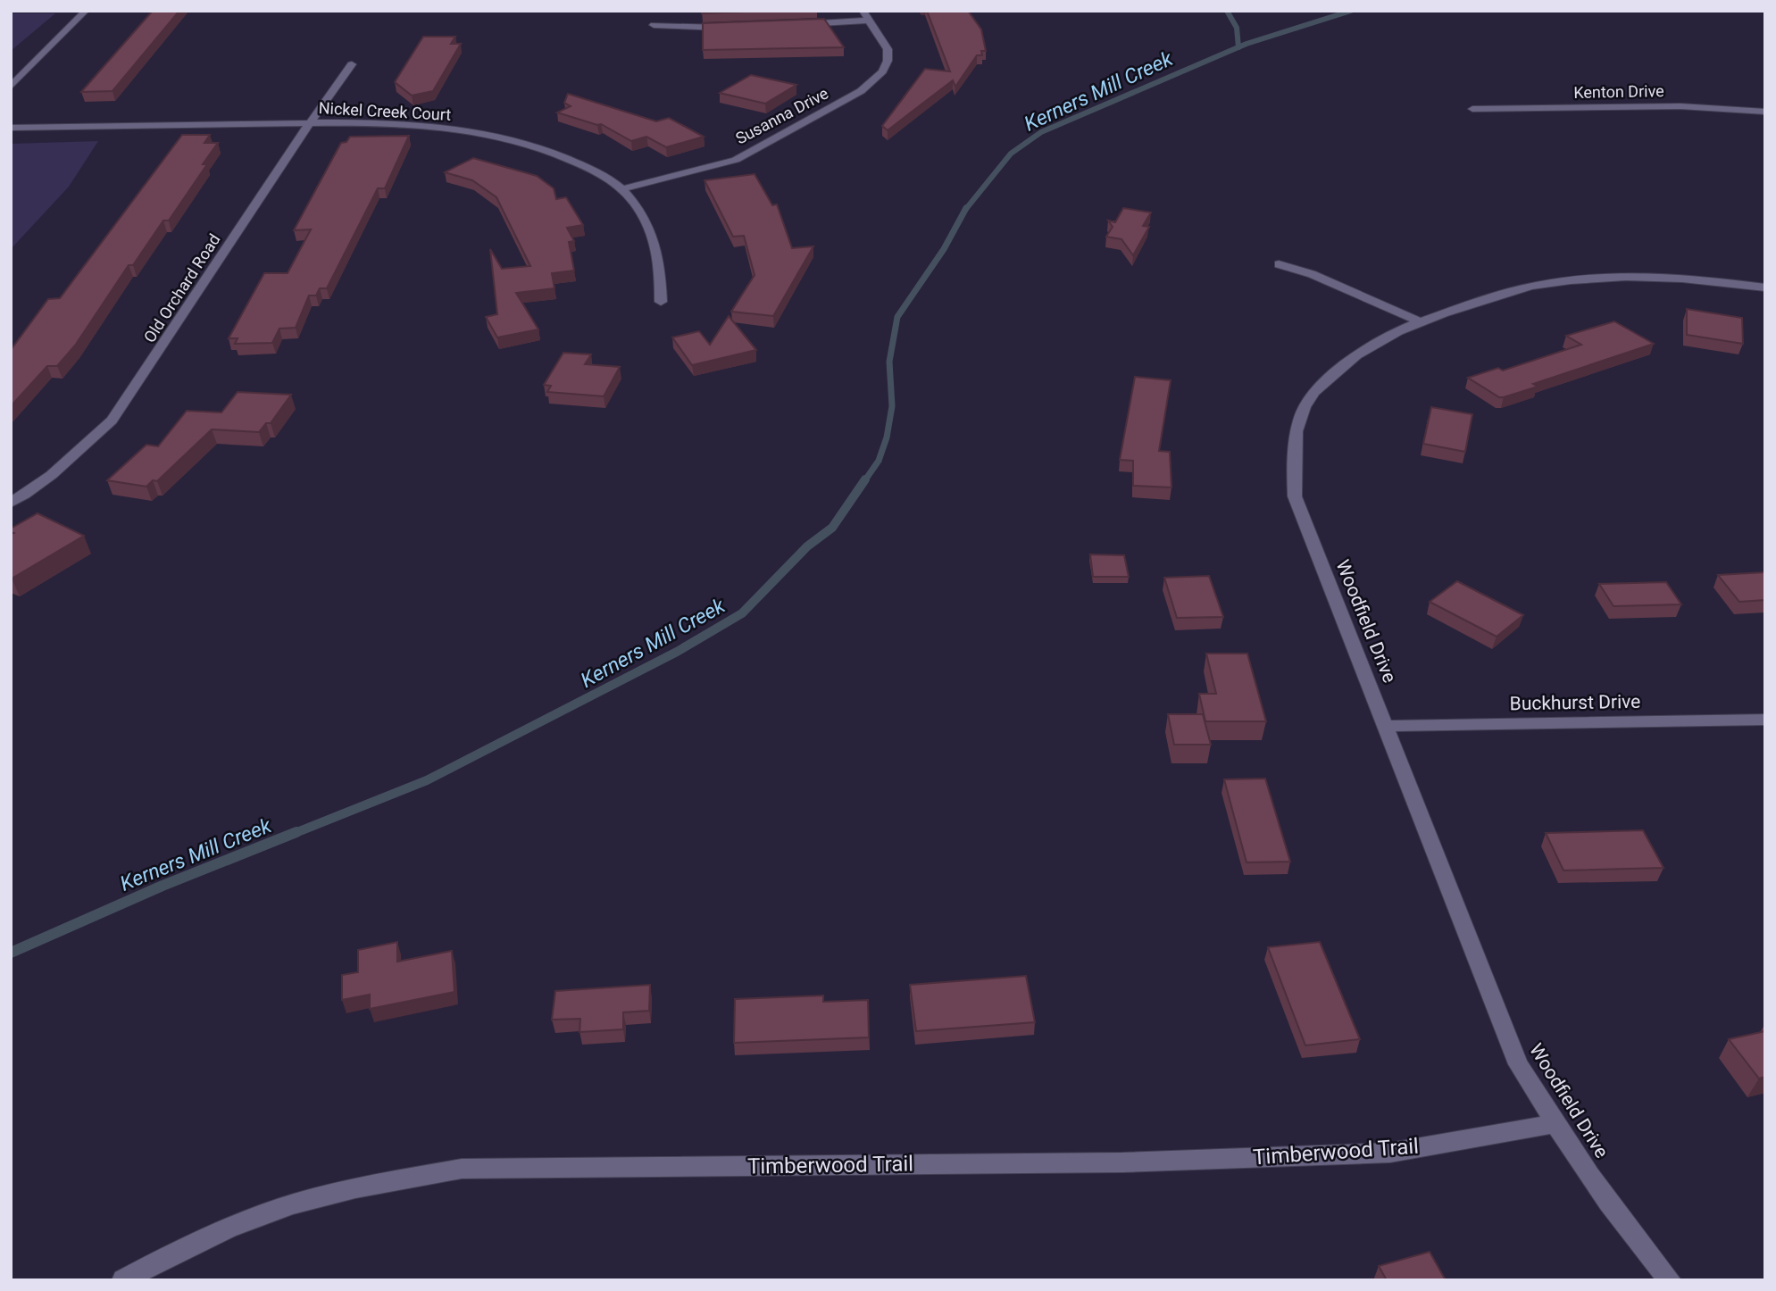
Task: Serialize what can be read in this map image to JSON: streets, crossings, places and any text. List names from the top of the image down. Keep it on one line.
{"streets":{"street":["Kenton Drive","Nickel Creek Court","Susanna Drive","Old Orchard Road","Woodfield Drive","Buckhurst Drive","Timberwood Trail"]},"crossings":[["Nickel Creek Court","Susanna Drive"],["Nickel Creek Court","Old Orchard Road"],["Woodfield Drive","Buckhurst Drive"],["Woodfield Drive","Timberwood Trail"]],"water":["Kerners Mill Creek"]}
